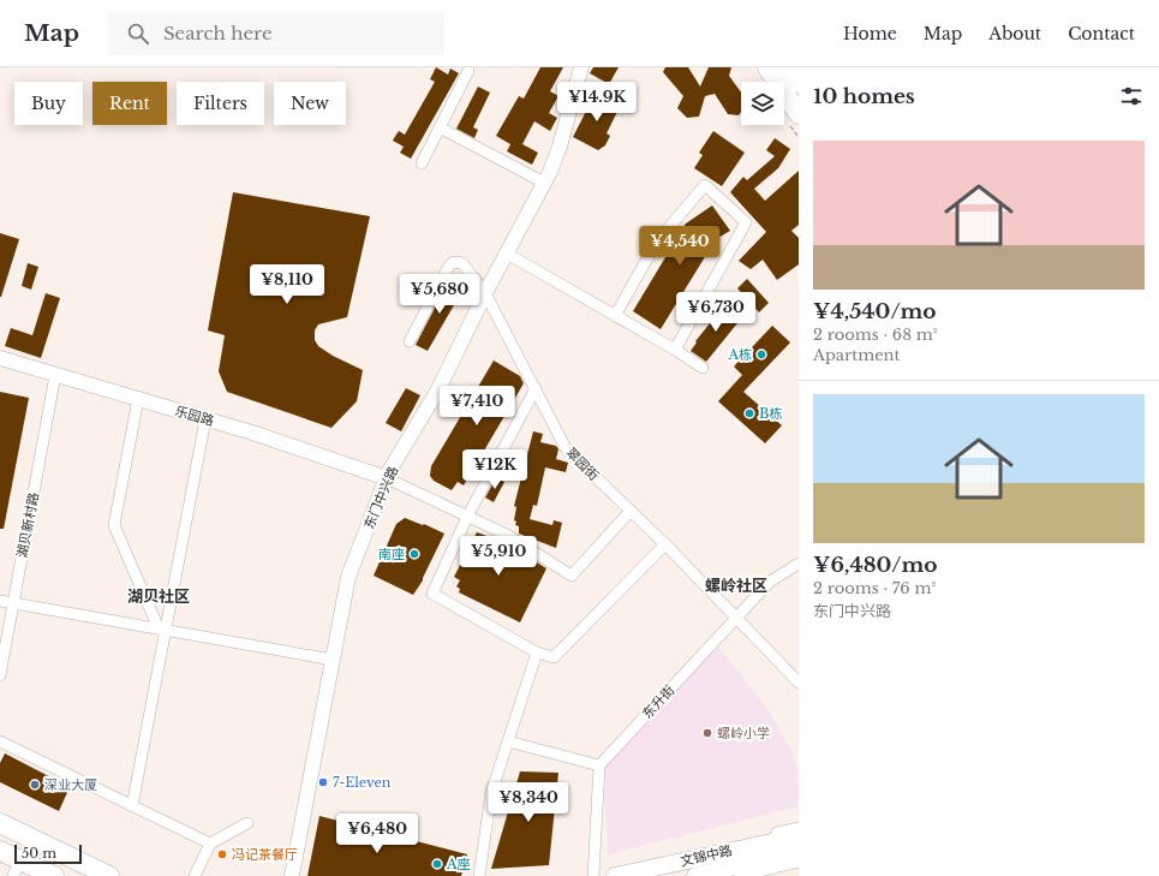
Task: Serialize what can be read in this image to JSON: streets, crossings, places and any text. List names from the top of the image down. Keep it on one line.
{"streets":{"main road":["文锦中路"],"street":["乐园路","翠园街","东门中兴路","湖贝新村路","东升街"]},"crossings":[["乐园路","东门中兴路"],["乐园路","湖贝新村路"],["翠园街","东门中兴路"],["翠园街","东升街"]],"districts":["螺岭社区","湖贝社区"],"places":["A栋","B栋","南座","螺岭小学","7-Eleven","深业大厦","冯记茶餐厅","A座"],"scale_bar":"50 m","page":{"header":"Map","search":"Search here","nav":["Home","Map","About","Contact"],"heading":"10 homes","price":["¥14.9K","¥4,540","¥8,110","¥5,680","¥6,730","¥7,410","¥12K","¥5,910","¥8,340","¥6,480"],"chip":["Buy","Rent","Filters","New"],"list":[{"name":"¥4,540/mo","note":"2 rooms · 68 m² · Apartment"},{"name":"¥6,480/mo","note":"2 rooms · 76 m² · 东门中兴路"}],"scale":"50 m"}}
